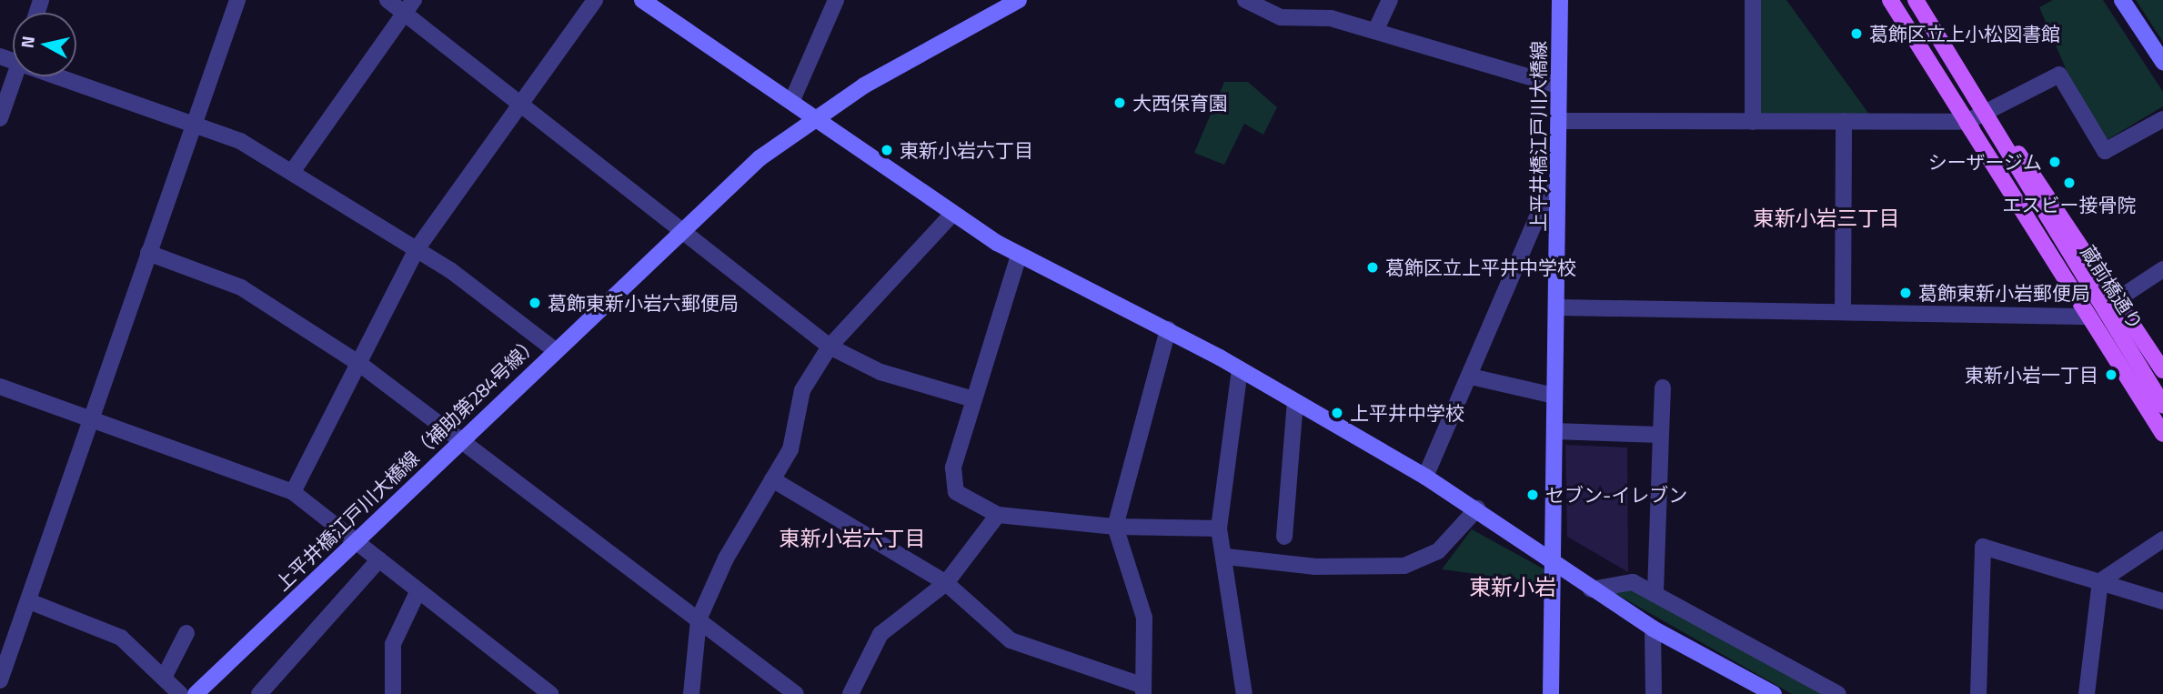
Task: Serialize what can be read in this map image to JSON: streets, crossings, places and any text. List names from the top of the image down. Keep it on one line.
{"streets":{"main road":["蔵前橋通り"],"street":["上平井橋江戸川大橋線","上平井橋江戸川大橋線（補助第284号線）"]},"districts":["東新小岩三丁目","東新小岩六丁目","東新小岩"],"places":["葛飾区立上小松図書館","大西保育園","東新小岩六丁目","シーザージム","エスビー接骨院","葛飾区立上平井中学校","葛飾東新小岩郵便局","葛飾東新小岩六郵便局","東新小岩一丁目","上平井中学校","セブン-イレブン"],"north":"left"}
